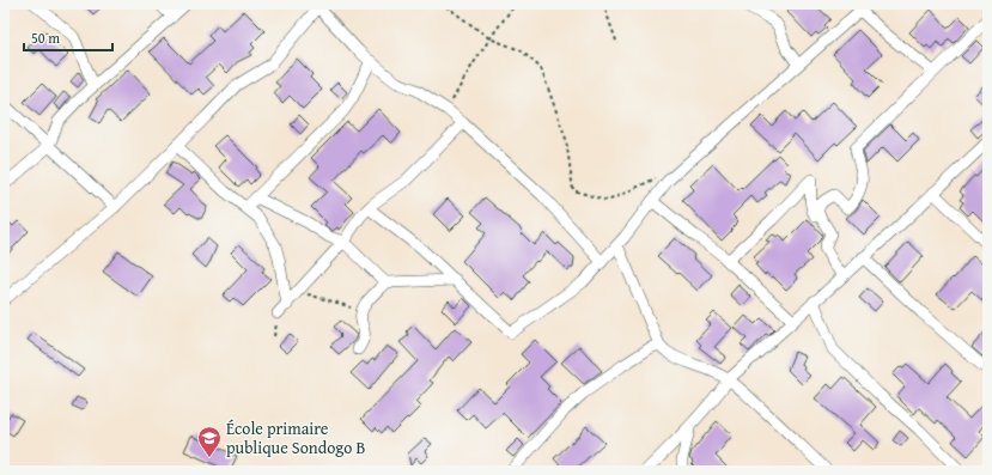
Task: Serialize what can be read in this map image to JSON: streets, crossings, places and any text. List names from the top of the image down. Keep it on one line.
{"places":{"school or university":["École primaire publique Sondogo B"]},"scale_bar":"50 m"}
